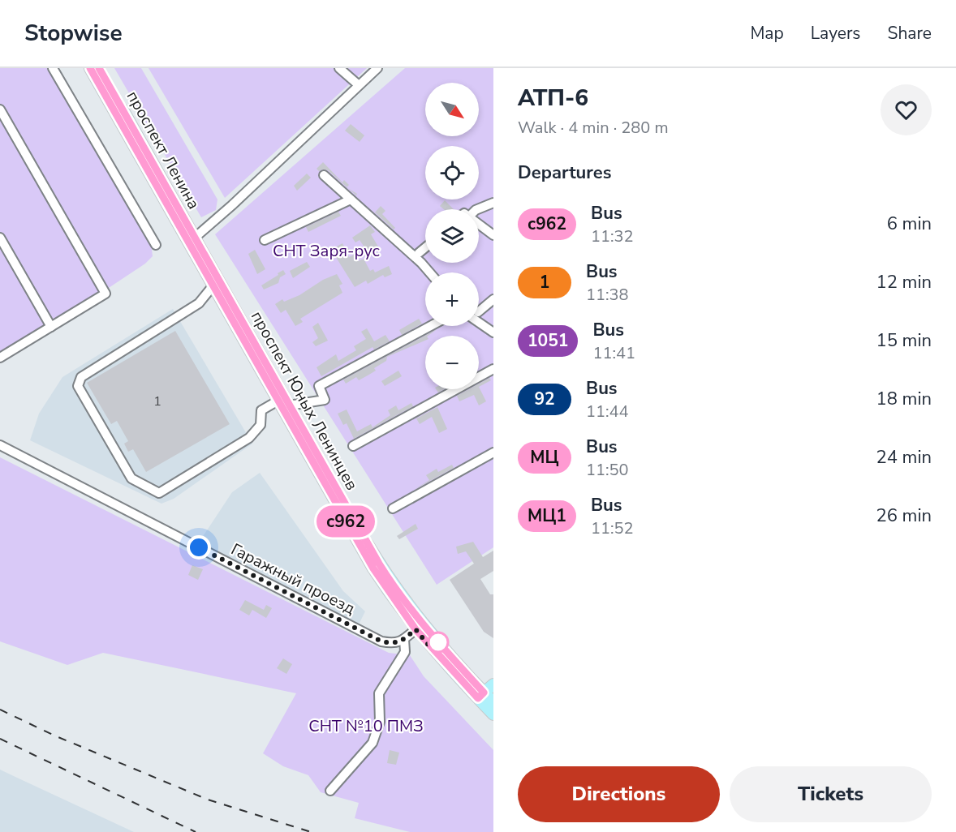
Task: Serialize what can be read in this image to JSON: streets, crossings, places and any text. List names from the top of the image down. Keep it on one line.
{"streets":{"main road":["проспект Ленина","проспект Юных Ленинцев"],"street":["Гаражный проезд"]},"crossings":[["проспект Ленина","проспект Юных Ленинцев"]],"parks":["СНТ Заря-рус","СНТ №10 ПМЗ"],"lines":["bus line с962"],"house_numbers":["1"],"north":"bottom right","page":{"header":"Stopwise","nav":["Map","Layers","Share"],"on_map":"с962","heading":[["АТП-6","Walk · 4 min · 280 m"],"Departures"],"map_buttons":["+","−"],"list":[{"mark":"с962","name":"Bus","note":"11:32","value":"6 min"},{"mark":"1","name":"Bus","note":"11:38","value":"12 min"},{"mark":"1051","name":"Bus","note":"11:41","value":"15 min"},{"mark":"92","name":"Bus","note":"11:44","value":"18 min"},{"mark":"МЦ","name":"Bus","note":"11:50","value":"24 min"},{"mark":"МЦ1","name":"Bus","note":"11:52","value":"26 min"}],"buttons":["Directions","Tickets"]}}
